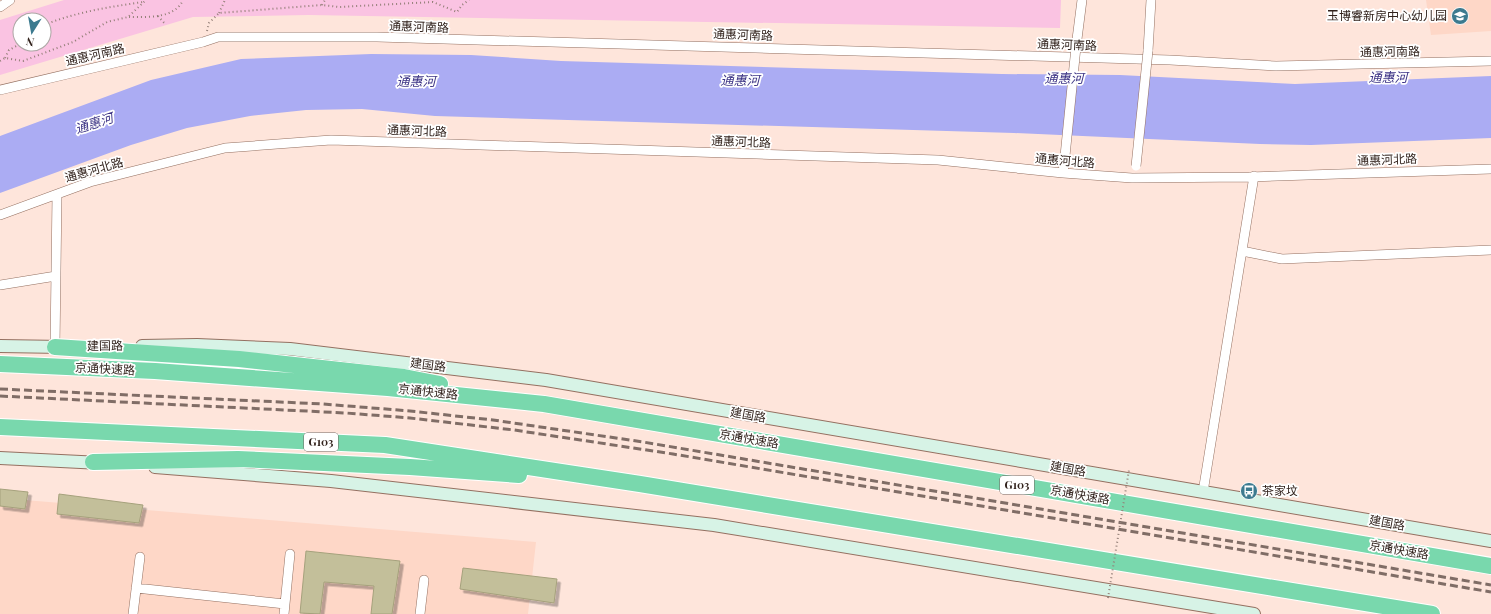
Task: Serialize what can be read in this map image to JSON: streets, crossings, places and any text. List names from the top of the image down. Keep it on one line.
{"streets":{"highway":["京通快速路","G103"],"main road":["建国路"],"street":["通惠河南路","通惠河北路"]},"water":["通惠河"],"places":{"school or university":["玉博睿新房中心幼儿园"],"bus stop":["茶家坟"]},"north":"bottom"}
